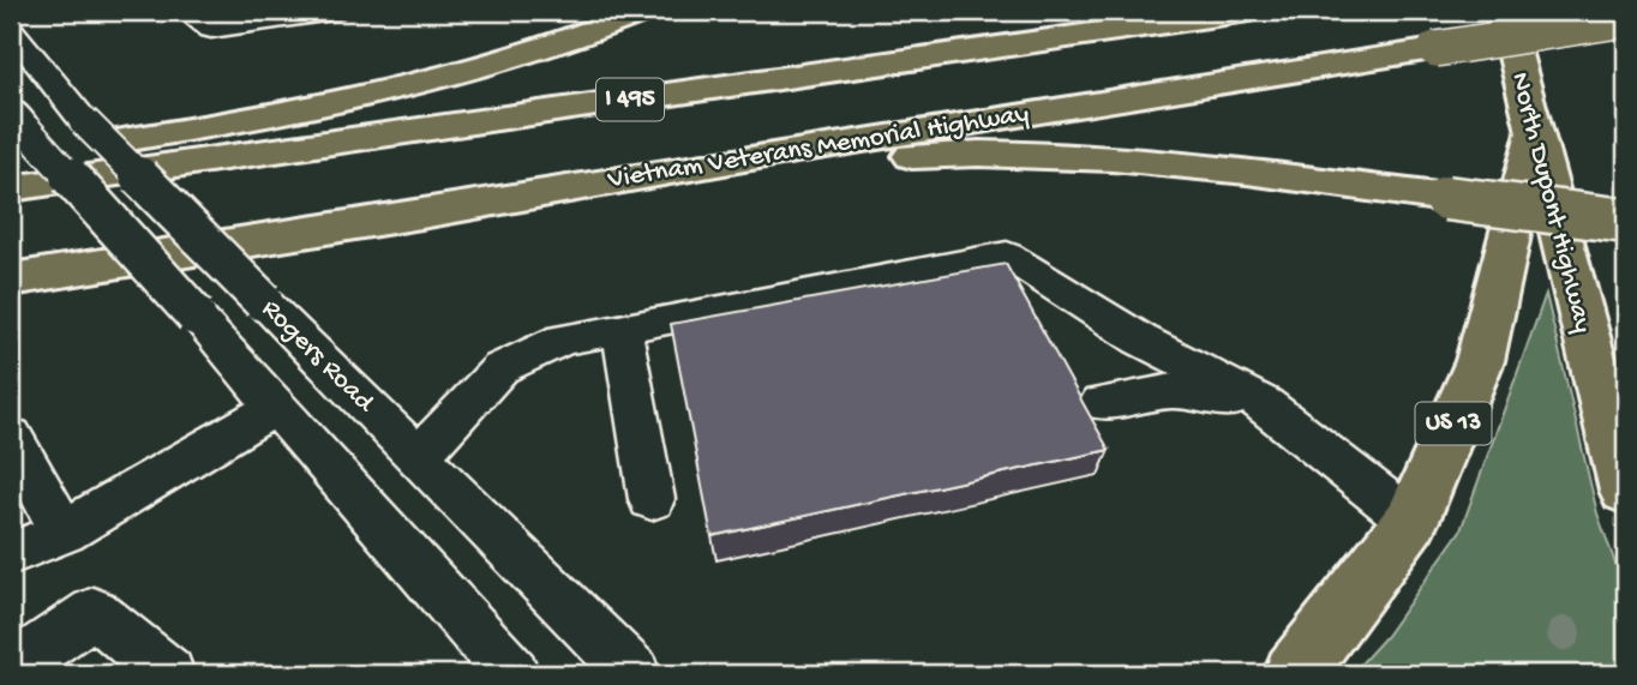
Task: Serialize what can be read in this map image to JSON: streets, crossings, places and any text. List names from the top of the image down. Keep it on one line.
{"streets":{"main road":["I 495","Vietnam Veterans Memorial Highway","North Dupont Highway","US 13"],"street":["Rogers Road"]},"crossings":[["North Dupont Highway","US 13"]]}
